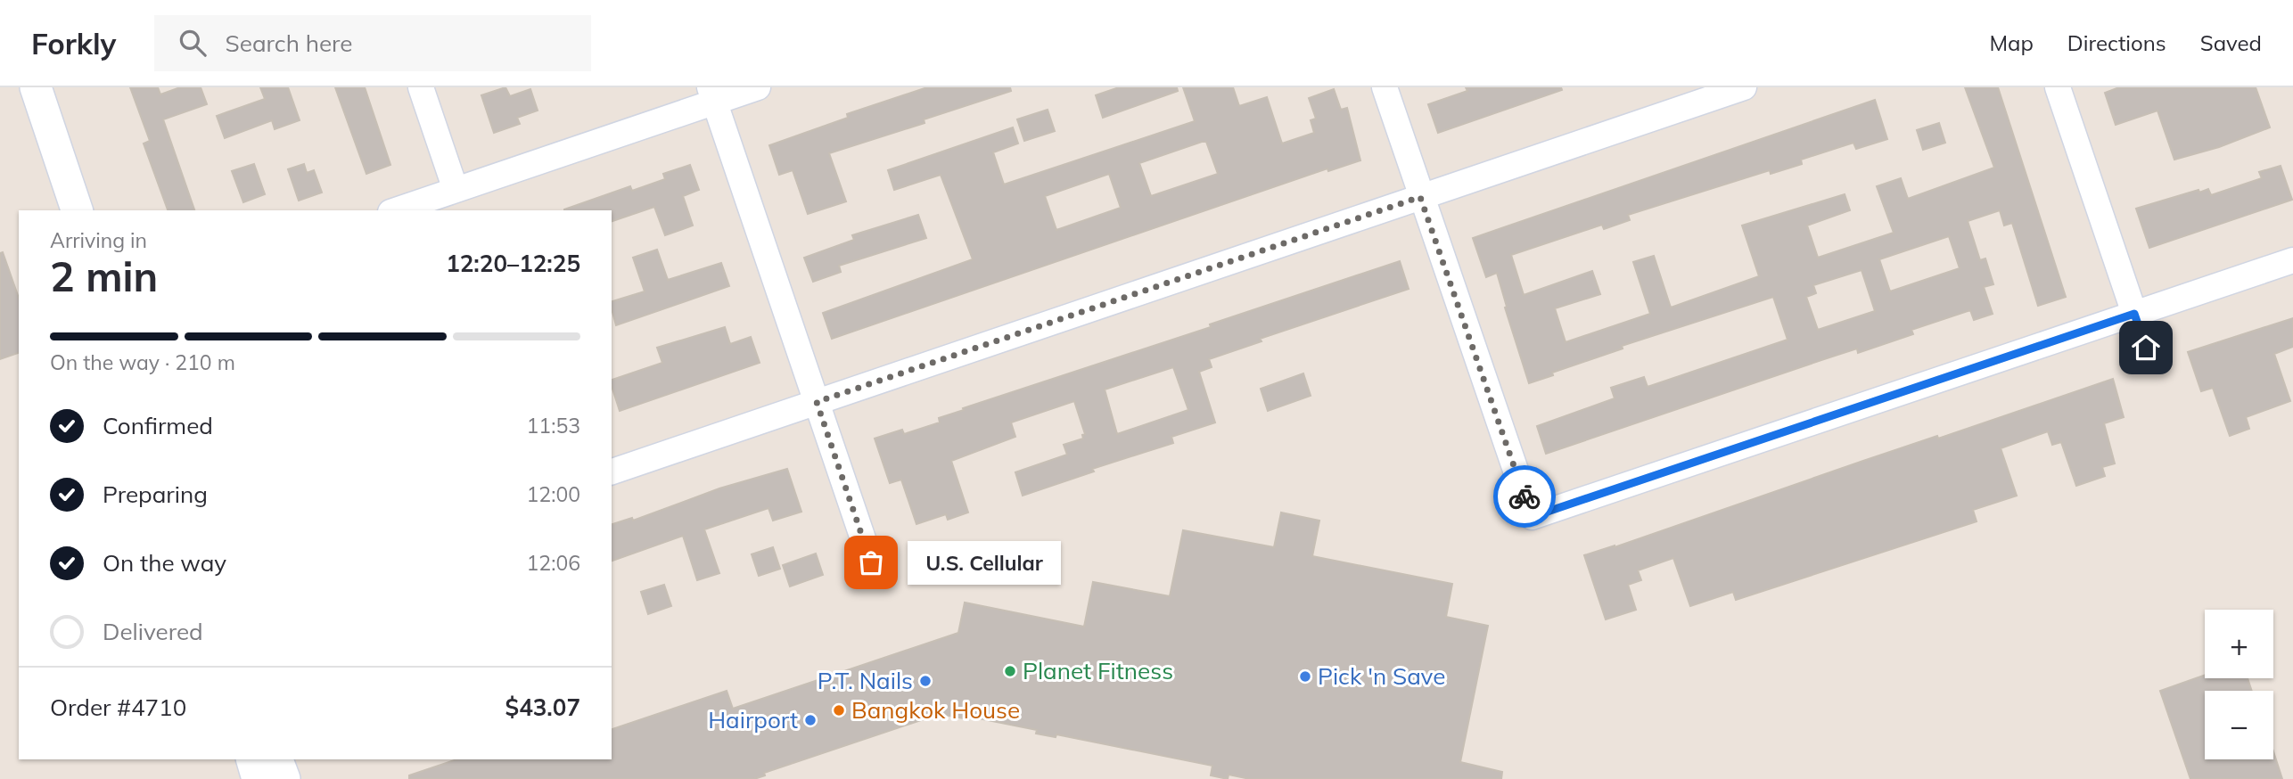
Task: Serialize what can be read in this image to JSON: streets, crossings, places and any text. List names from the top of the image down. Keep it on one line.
{"places":["U.S. Cellular","Planet Fitness","Pick 'n Save","P.T. Nails","Bangkok House","Hairport"],"page":{"header":"Forkly","search":"Search here","nav":["Map","Directions","Saved"],"heading":["2 min","Arriving in","12:20–12:25"],"panel":["Order #4710","$43.07"],"bar":"On the way · 210 m","list":[["Confirmed","11:53"],["Preparing","12:00"],["On the way","12:06"],"Delivered"],"bubble":"U.S. Cellular","map_buttons":["+","−"]}}
